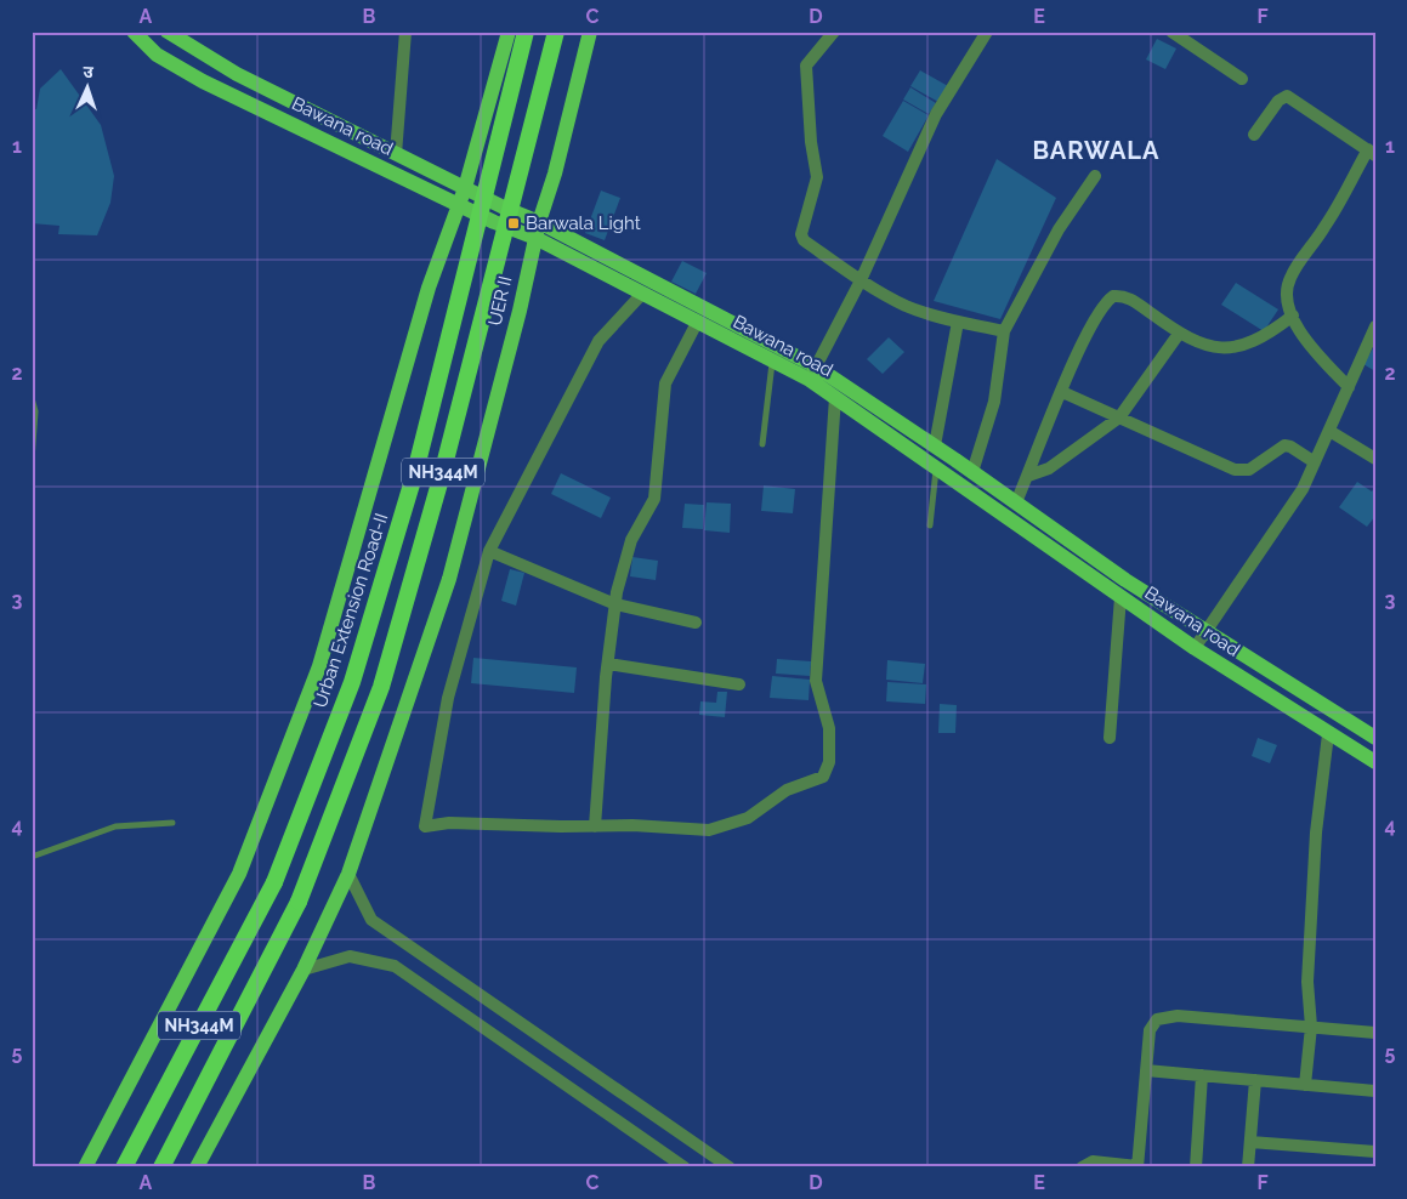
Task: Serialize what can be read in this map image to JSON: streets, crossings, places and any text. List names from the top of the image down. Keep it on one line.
{"streets":{"highway":["NH344M","Urban Extension Road-II"],"main road":["Bawana road","UER II"]},"crossings":[["Bawana road","UER II"]],"districts":["BARWALA"],"places":{"transit":["Barwala Light"]},"north":"top","grid":{"columns":["A","B","C","D","E","F"],"rows":["1","2","3","4","5"]}}
